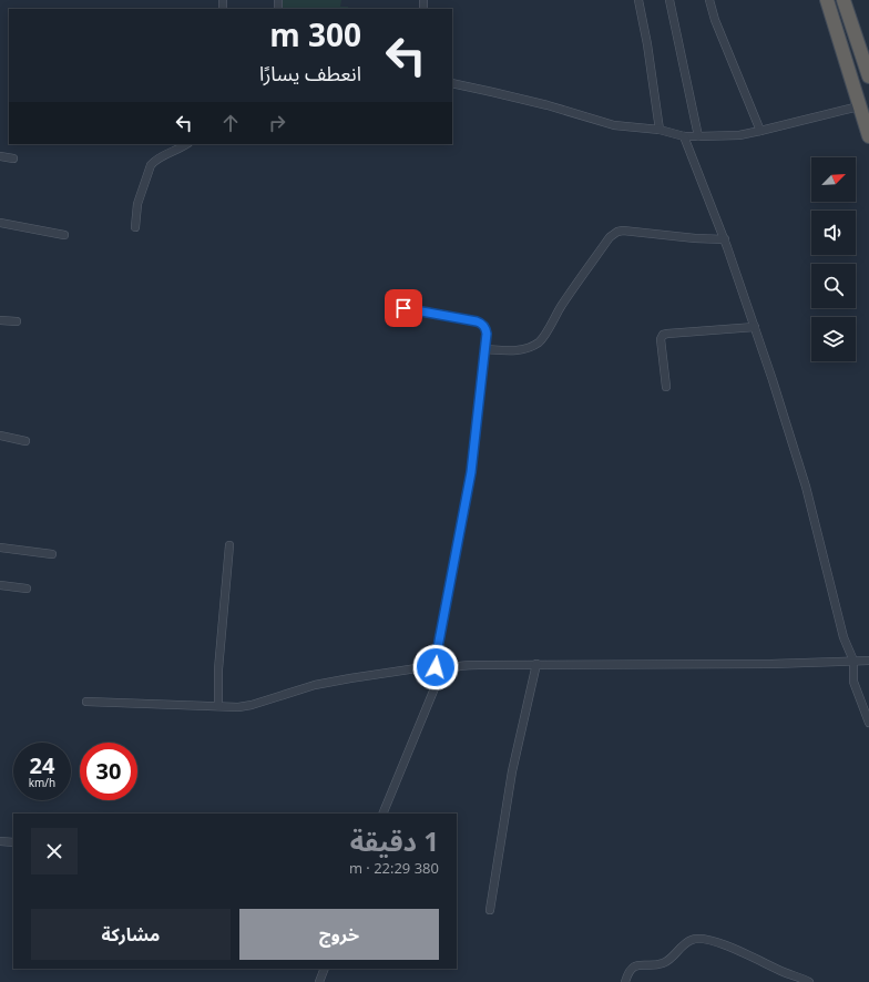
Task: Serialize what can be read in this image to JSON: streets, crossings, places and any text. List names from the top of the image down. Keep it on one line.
{"north":"top right","page":{"turn":["300 m","انعطف يسارًا"],"speed":"24 km/h","limit":"30","heading":["1 دقيقة","380 m · 22:29"],"buttons":["خروج","مشاركة"]}}
